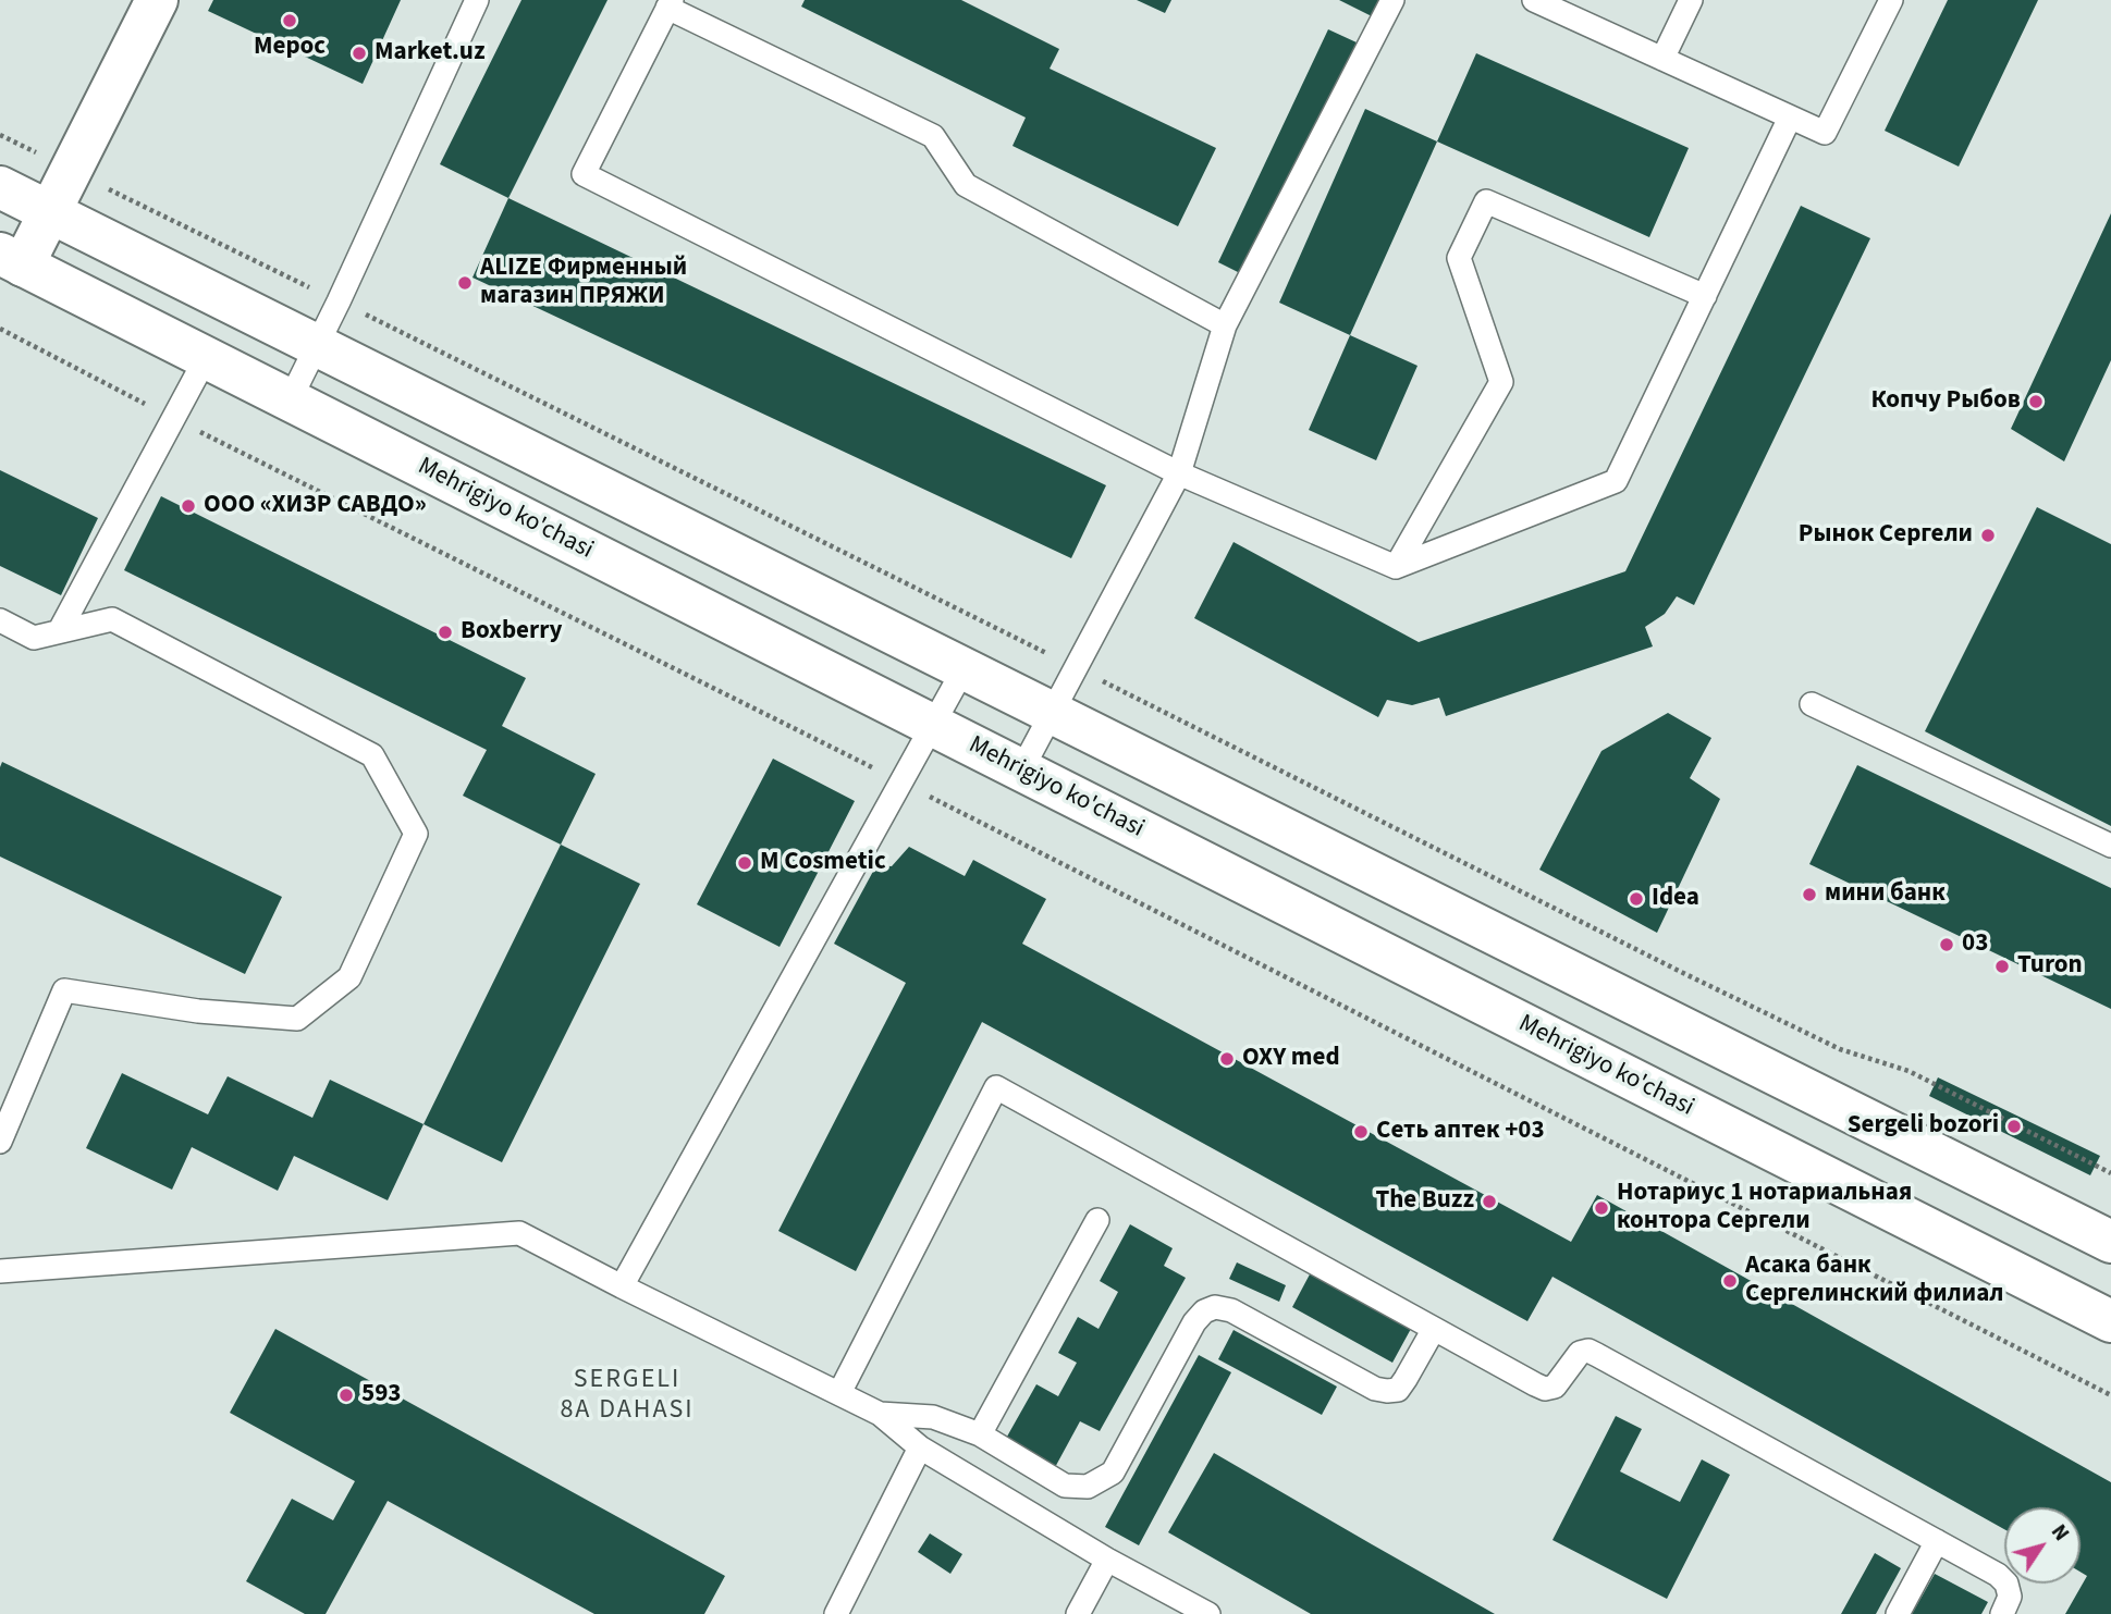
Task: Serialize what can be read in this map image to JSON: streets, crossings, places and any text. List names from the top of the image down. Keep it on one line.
{"streets":{"main road":["Mehrigiyo ko'chasi"]},"districts":["SERGELI 8A DAHASI"],"places":["Мерос","Market.uz","ALIZE Фирменный магазин ПРЯЖИ","Копчу Рыбов","ООО «ХИЗР САВДО»","Рынок Сергели","Boxberry","M Cosmetic","мини банк","Idea","03","Turon","OXY med","Sergeli bozori","Сеть аптек +03","The Buzz","Нотариус 1 нотариальная контора Сергели","Асака банк Сергелинский филиал","593"],"north":"top right"}
